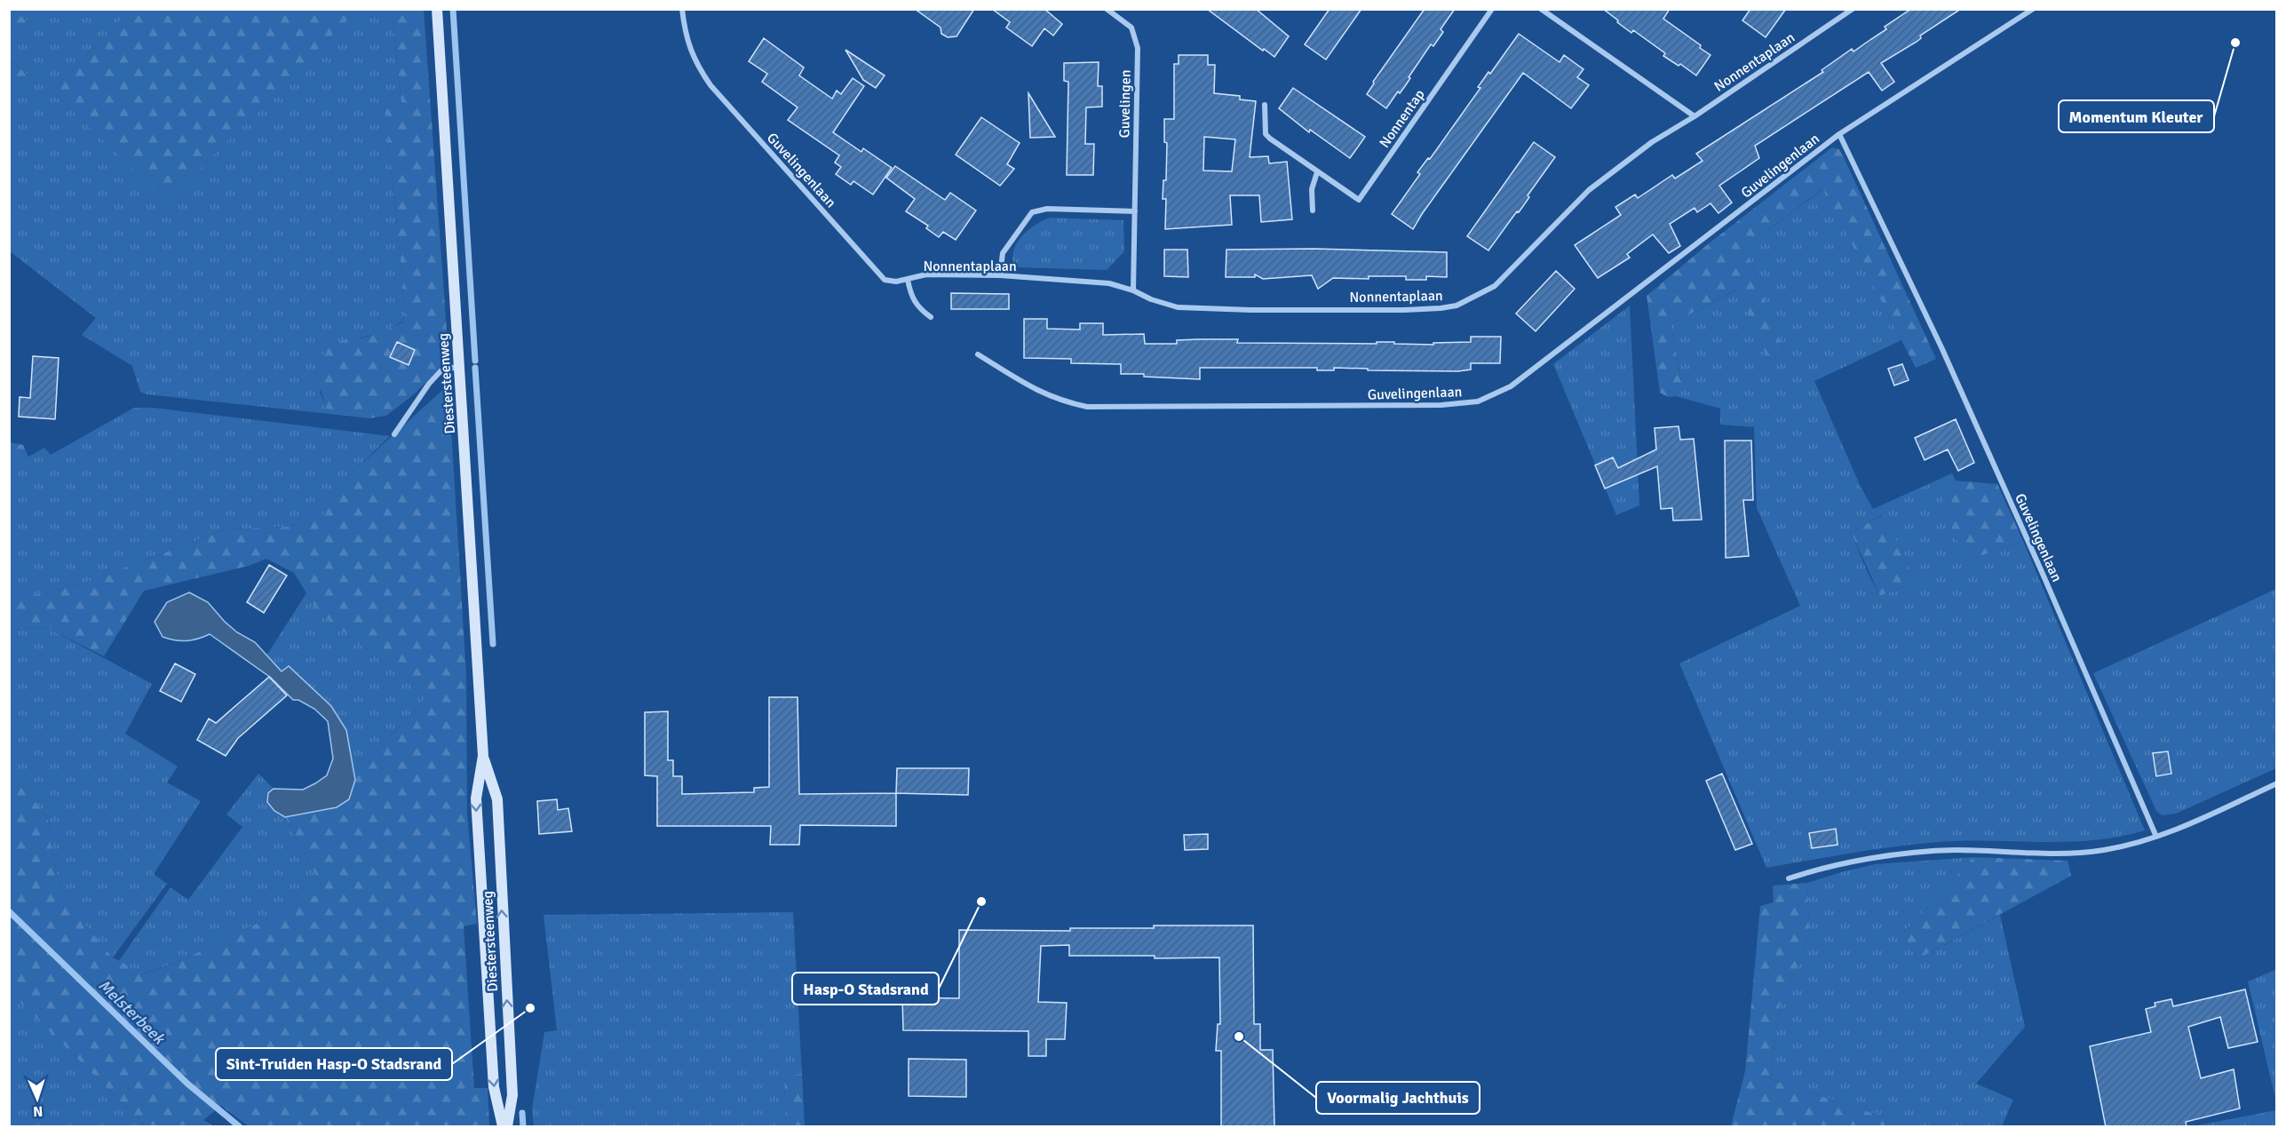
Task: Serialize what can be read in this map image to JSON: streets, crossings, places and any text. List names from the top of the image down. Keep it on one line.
{"streets":{"main road":["Diestersteenweg"],"street":["Nonnentaplaan","Guvelingen","Nonnentap","Guvelingenlaan"]},"crossings":[["Nonnentaplaan","Guvelingen"],["Nonnentaplaan","Guvelingenlaan"]],"water":["Melsterbeek"],"places":["Momentum Kleuter","Hasp-O Stadsrand","Sint-Truiden Hasp-O Stadsrand","Voormalig Jachthuis"],"north":"bottom"}
